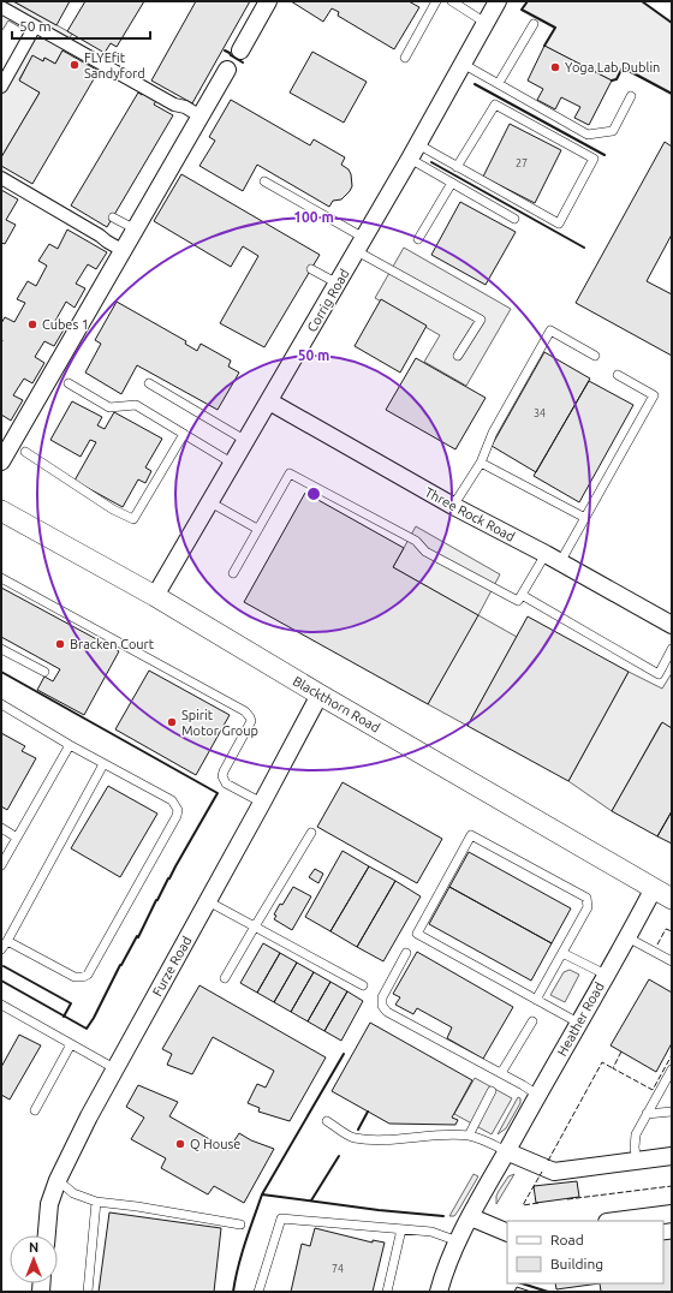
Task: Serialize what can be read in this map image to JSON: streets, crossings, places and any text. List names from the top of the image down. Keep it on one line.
{"streets":{"street":["Corrig Road","Three Rock Road","Blackthorn Road","Furze Road","Heather Road"]},"crossings":[["Corrig Road","Three Rock Road"],["Corrig Road","Blackthorn Road"],["Blackthorn Road","Furze Road"],["Blackthorn Road","Heather Road"]],"places":["FLYEfit Sandyford","Yoga Lab Dublin","Cubes 1","Bracken Court","Spirit Motor Group","Q House"],"house_numbers":["27","34","74"],"legend":["Road","Building"],"scale_bar":"50 m","north":"top","rings":["100 m","50 m"]}
